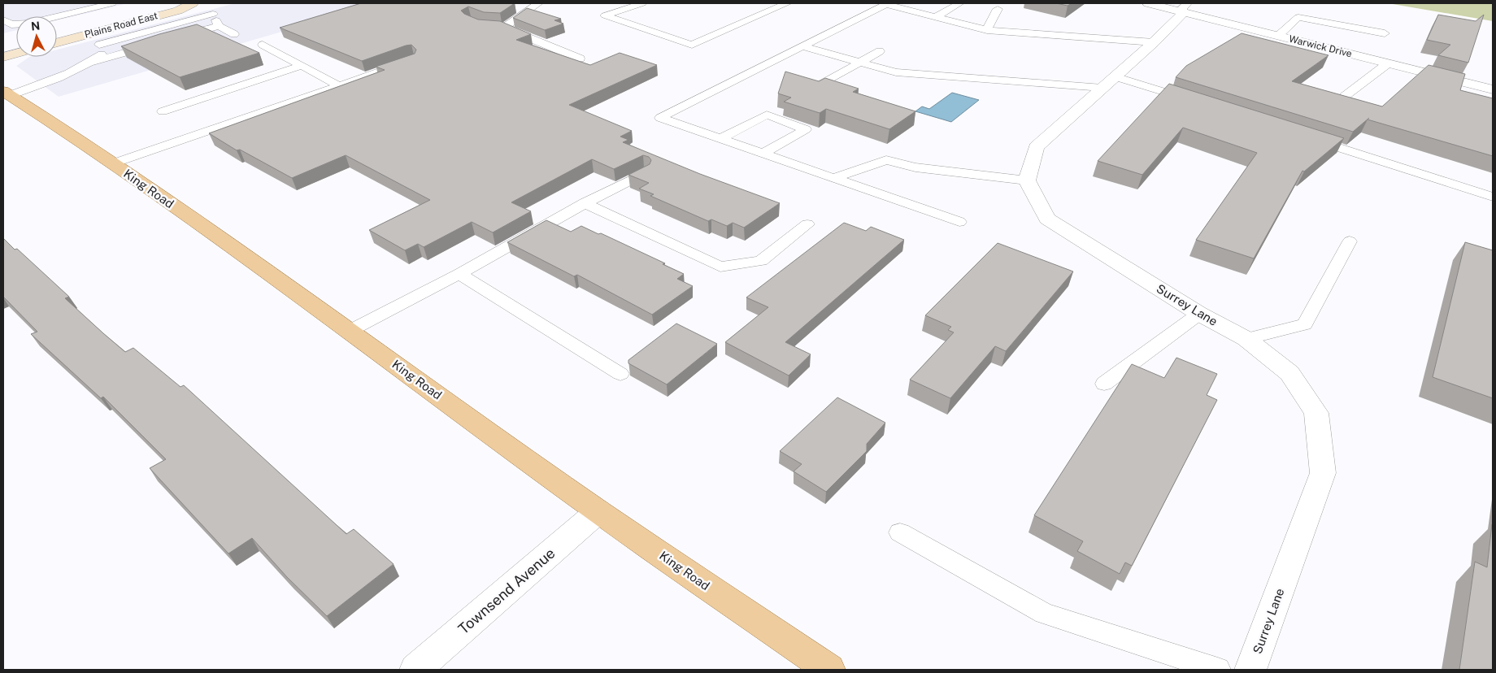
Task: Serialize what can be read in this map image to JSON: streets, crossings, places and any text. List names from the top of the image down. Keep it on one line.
{"streets":{"main road":["Plains Road East","King Road"],"street":["Warwick Drive","Surrey Lane","Townsend Avenue"]},"crossings":[["King Road","Townsend Avenue"]],"north":"top"}
